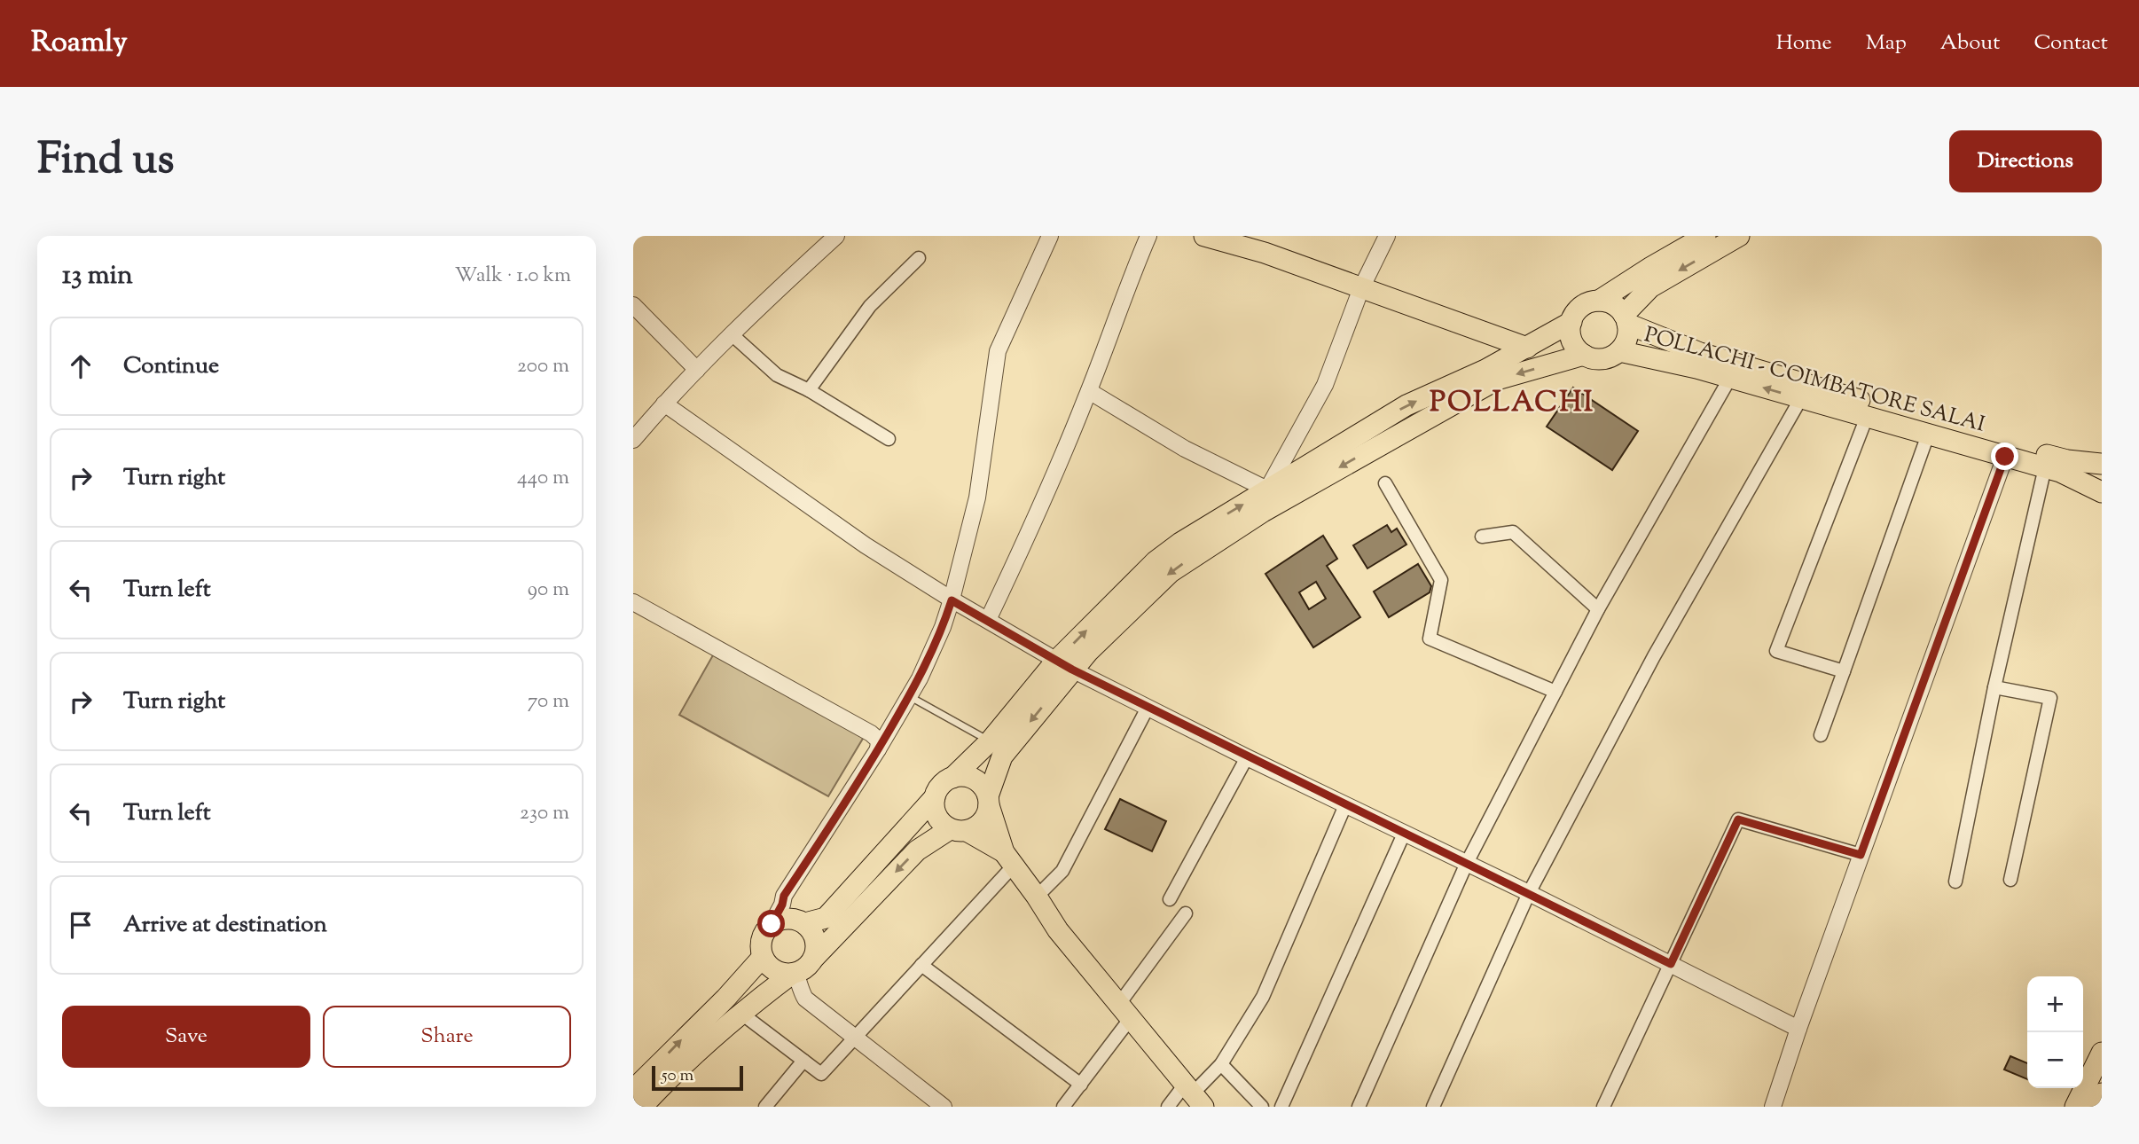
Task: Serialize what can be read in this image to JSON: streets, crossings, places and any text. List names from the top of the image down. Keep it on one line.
{"streets":{"main road":["POLLACHI - COIMBATORE SALAI"]},"districts":["POLLACHI"],"scale_bar":"50 m","page":{"header":"Roamly","nav":["Home","Map","About","Contact"],"title":"Find us","buttons":["Directions",["Save","Share"]],"heading":["13 min","Walk · 1.0 km"],"list":[["Continue","200 m"],["Turn right","440 m"],["Turn left","90 m"],["Turn right","70 m"],["Turn left","230 m"],"Arrive at destination"],"map_buttons":["+","−"],"scale":"50 m"}}
